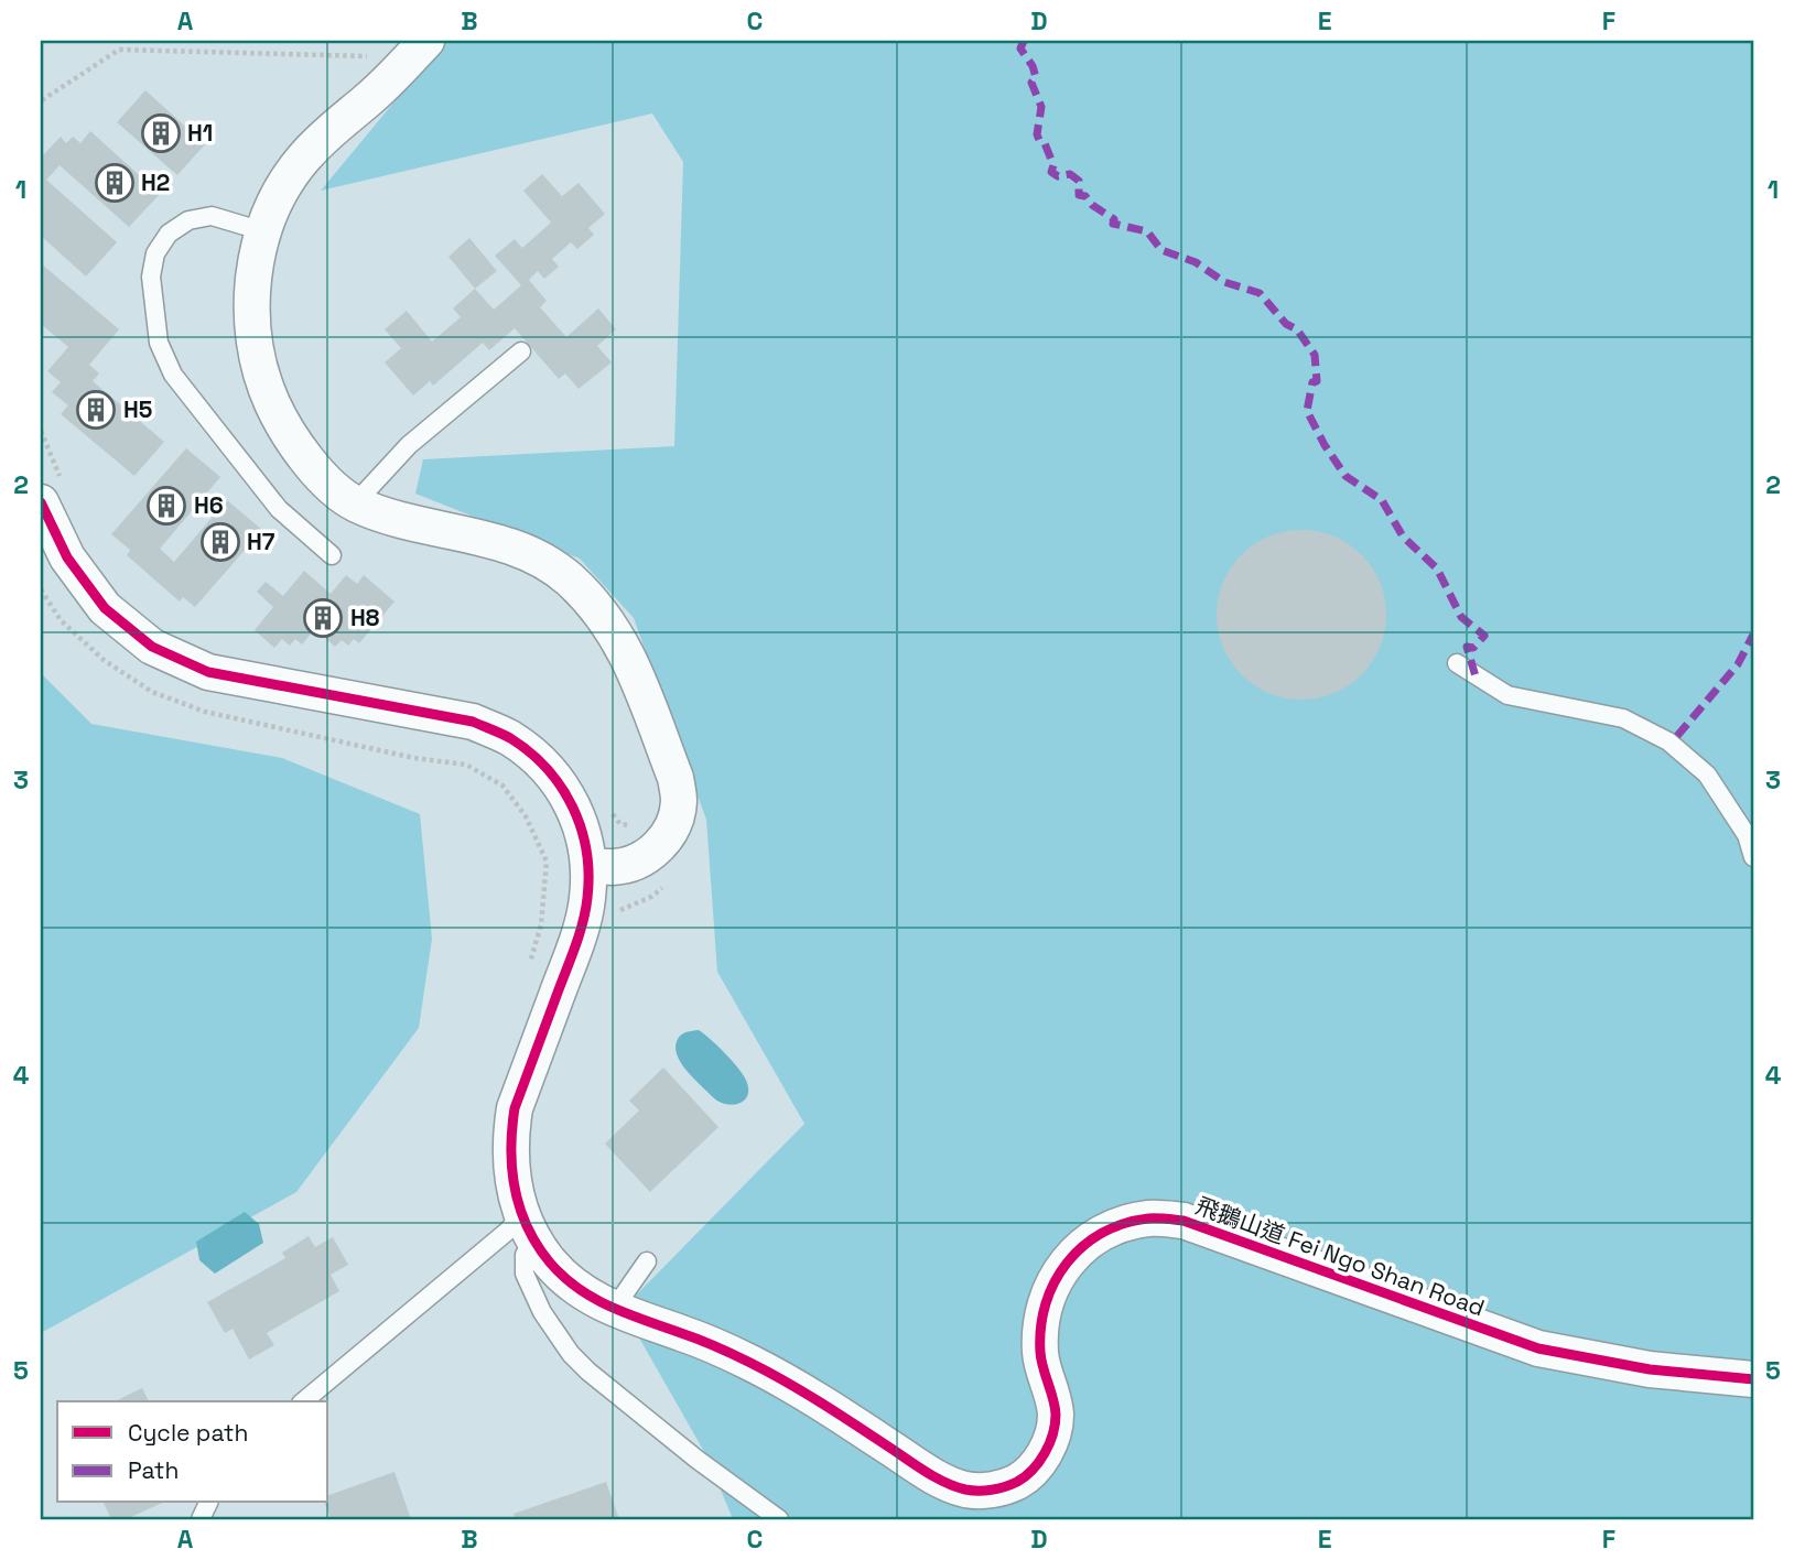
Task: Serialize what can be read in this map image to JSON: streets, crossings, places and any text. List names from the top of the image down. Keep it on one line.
{"streets":{"street":["飛鵝山道 Fei Ngo Shan Road"]},"places":{"building":["H1","H2","H5","H6","H7","H8"]},"legend":["Cycle path","Path"],"grid":{"columns":["A","B","C","D","E","F"],"rows":["1","2","3","4","5"]}}
